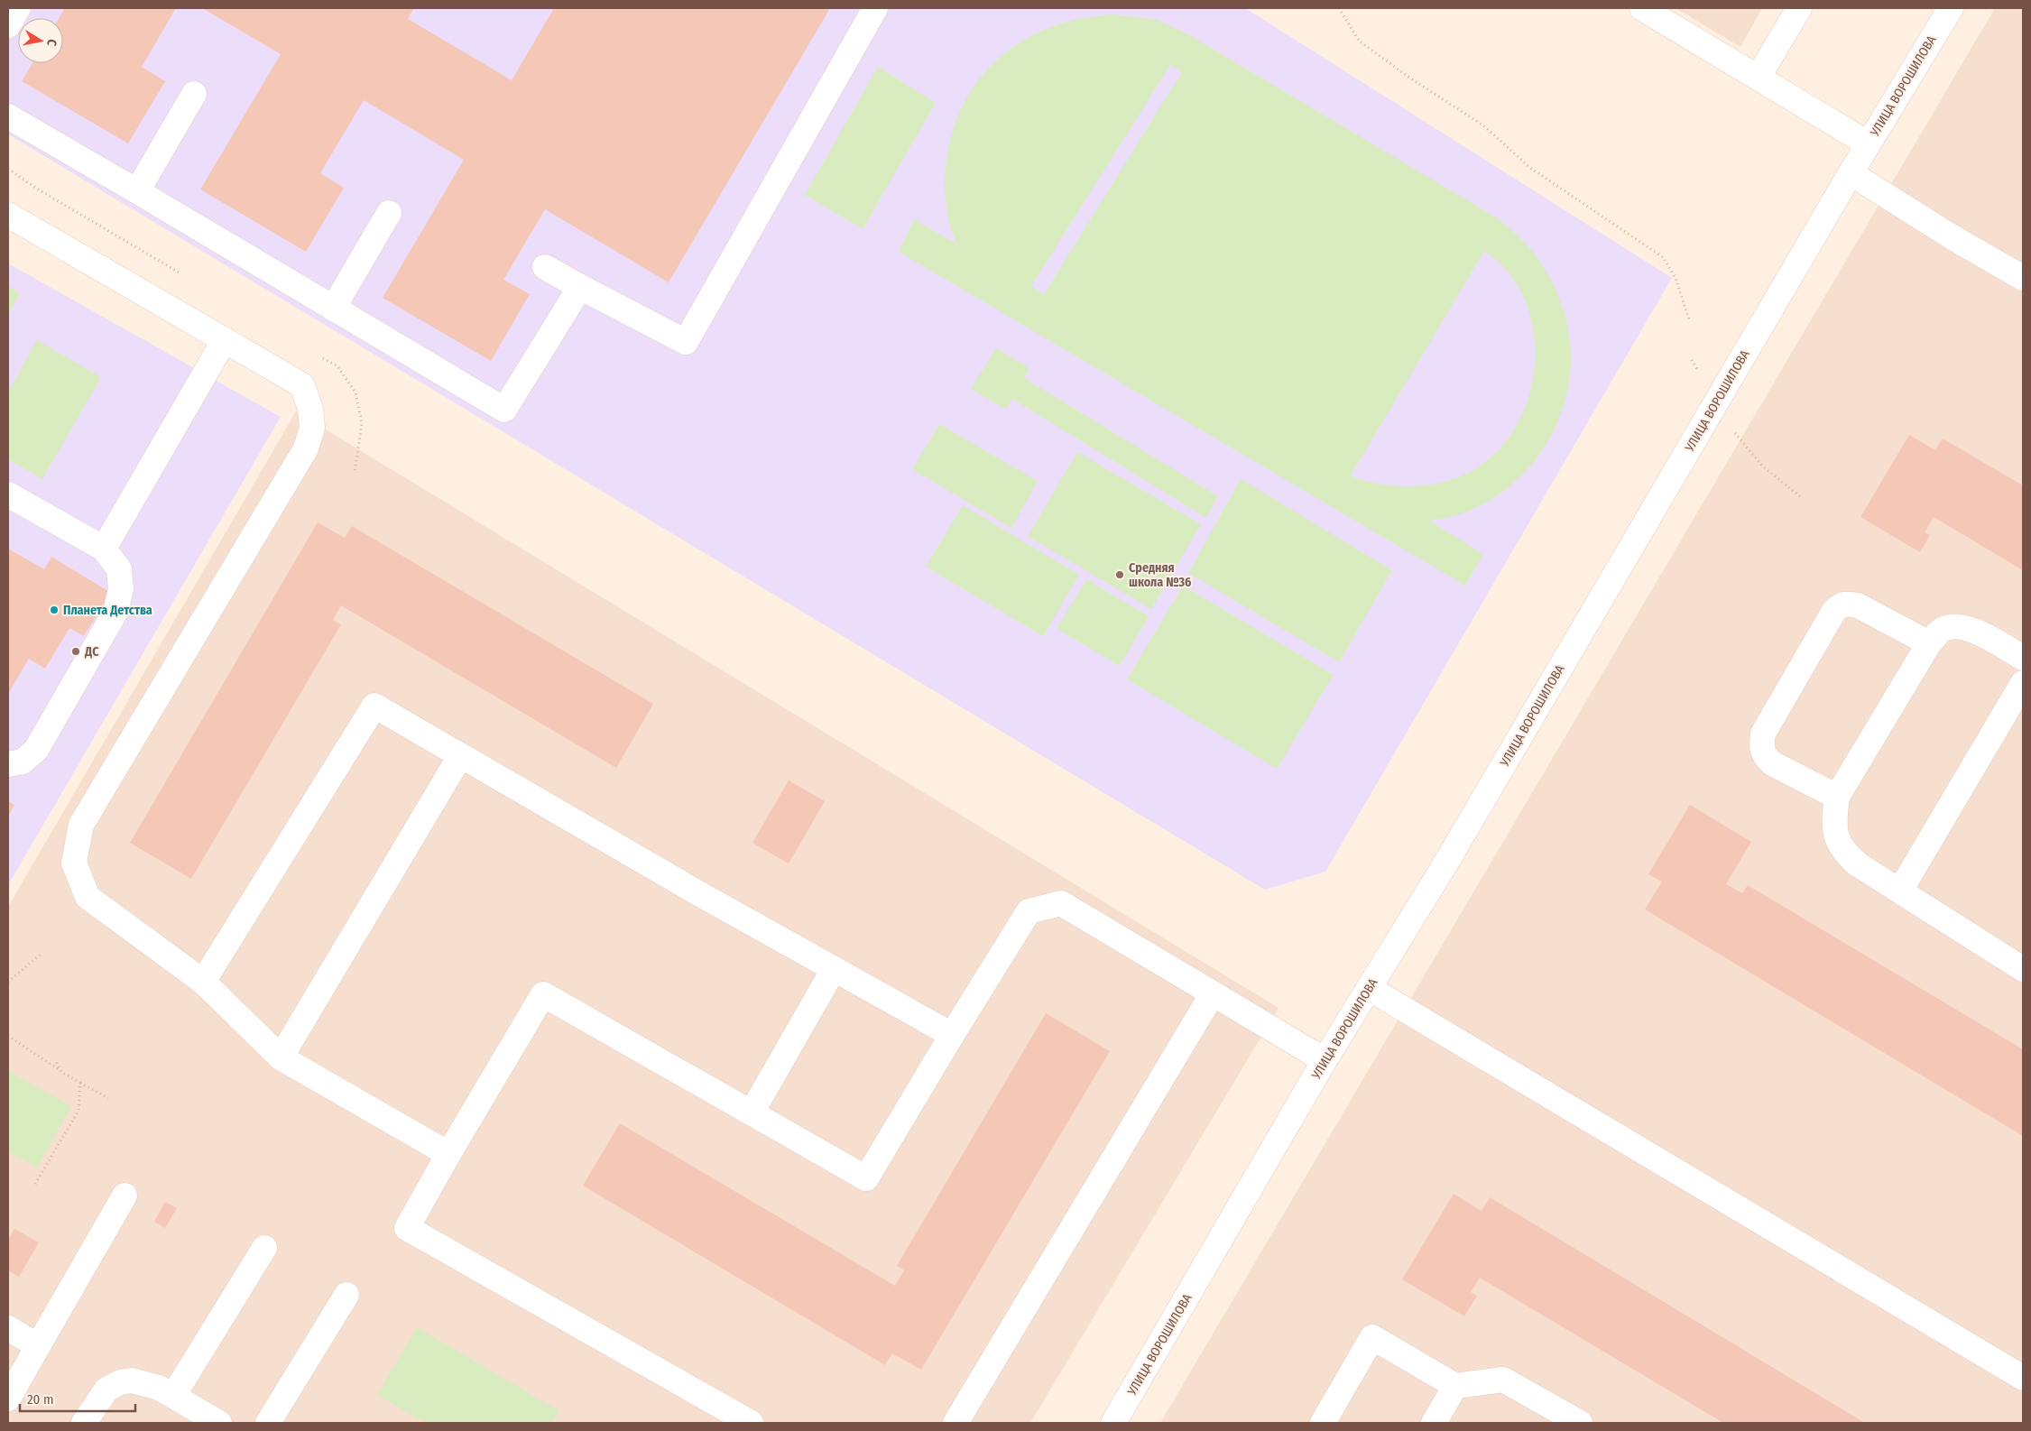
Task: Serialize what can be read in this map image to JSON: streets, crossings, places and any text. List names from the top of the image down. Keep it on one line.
{"streets":{"street":["УЛИЦА ВОРОШИЛОВА"]},"places":["Средняя школа №36","Планета Детства","ДС"],"scale_bar":"20 m","north":"right"}
